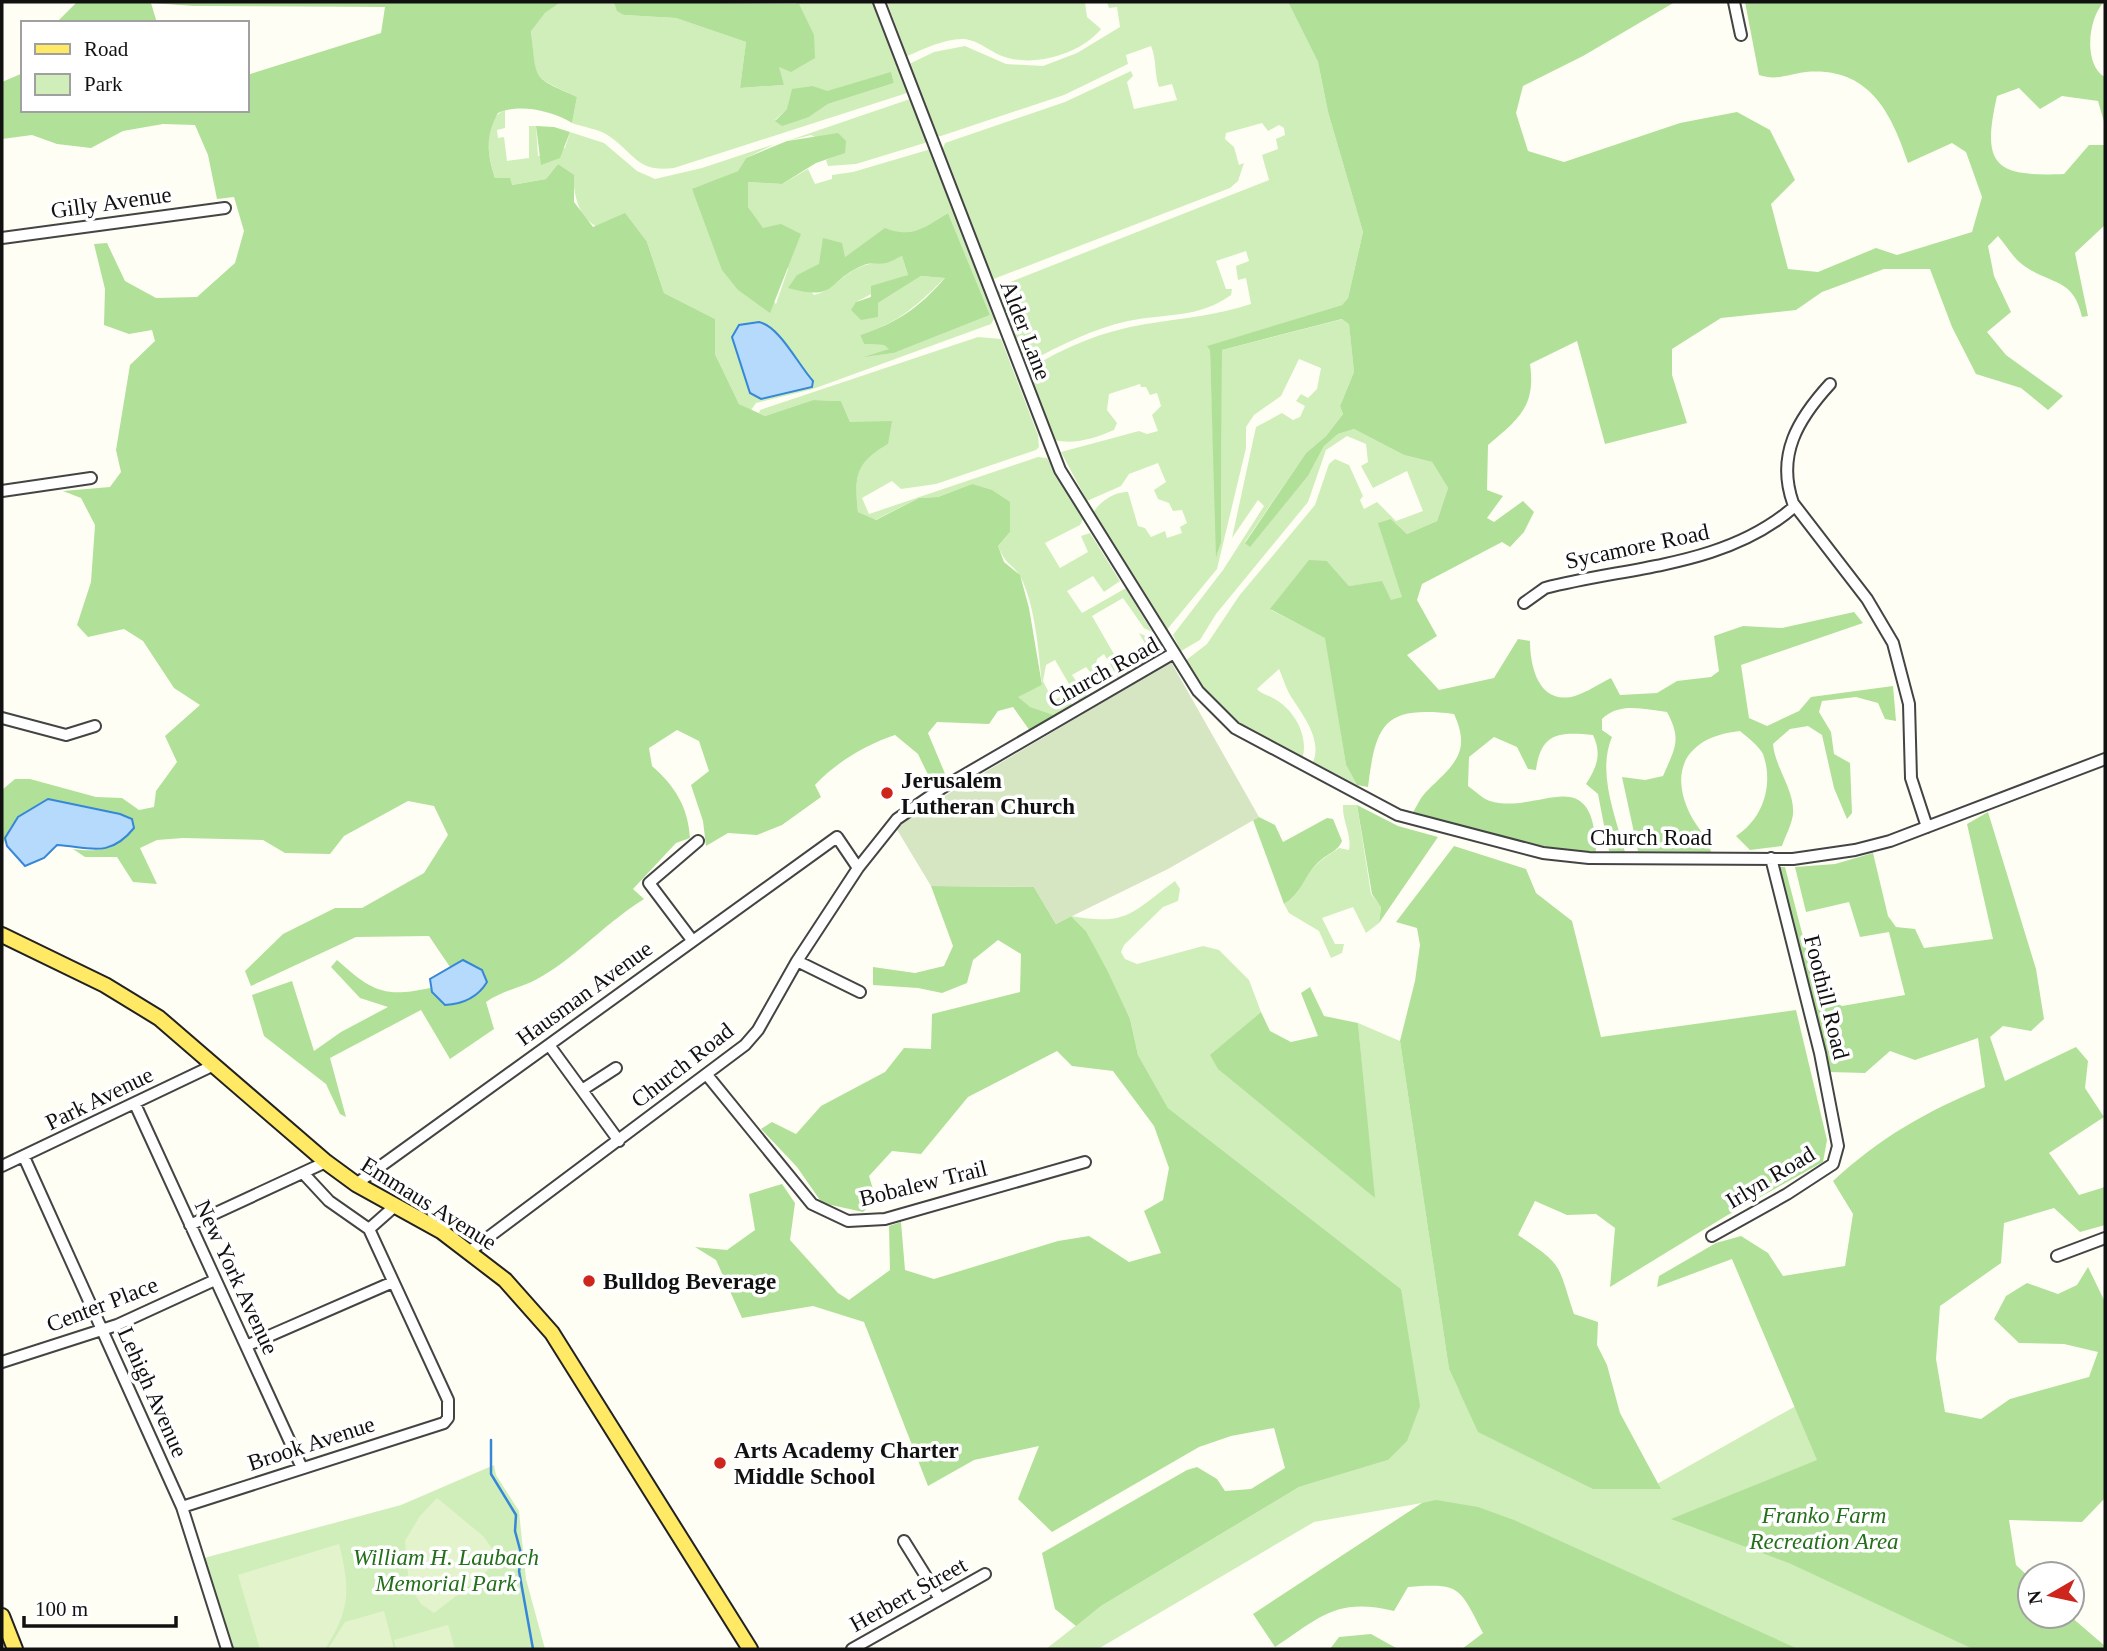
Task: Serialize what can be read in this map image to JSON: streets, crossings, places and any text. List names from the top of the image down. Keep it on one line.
{"streets":{"main road":["Emmaus Avenue"],"street":["Gilly Avenue","Alder Lane","Sycamore Road","Church Road","Hausman Avenue","Foothill Road","Park Avenue","Irlyn Road","Bobalew Trail","New York Avenue","Center Place","Lehigh Avenue","Brook Avenue","Herbert Street"]},"crossings":[["Alder Lane","Church Road"],["Church Road","Hausman Avenue"],["Church Road","Foothill Road"],["Church Road","Bobalew Trail"],["Church Road","Emmaus Avenue"],["Hausman Avenue","Emmaus Avenue"],["Foothill Road","Irlyn Road"],["Park Avenue","Emmaus Avenue"],["Park Avenue","New York Avenue"],["Park Avenue","Lehigh Avenue"],["New York Avenue","Center Place"],["New York Avenue","Brook Avenue"],["Center Place","Lehigh Avenue"],["Lehigh Avenue","Brook Avenue"]],"parks":["Franko Farm Recreation Area","William H. Laubach Memorial Park"],"places":["Jerusalem Lutheran Church","Bulldog Beverage","Arts Academy Charter Middle School"],"legend":["Road","Park"],"scale_bar":"100 m","north":"left"}
